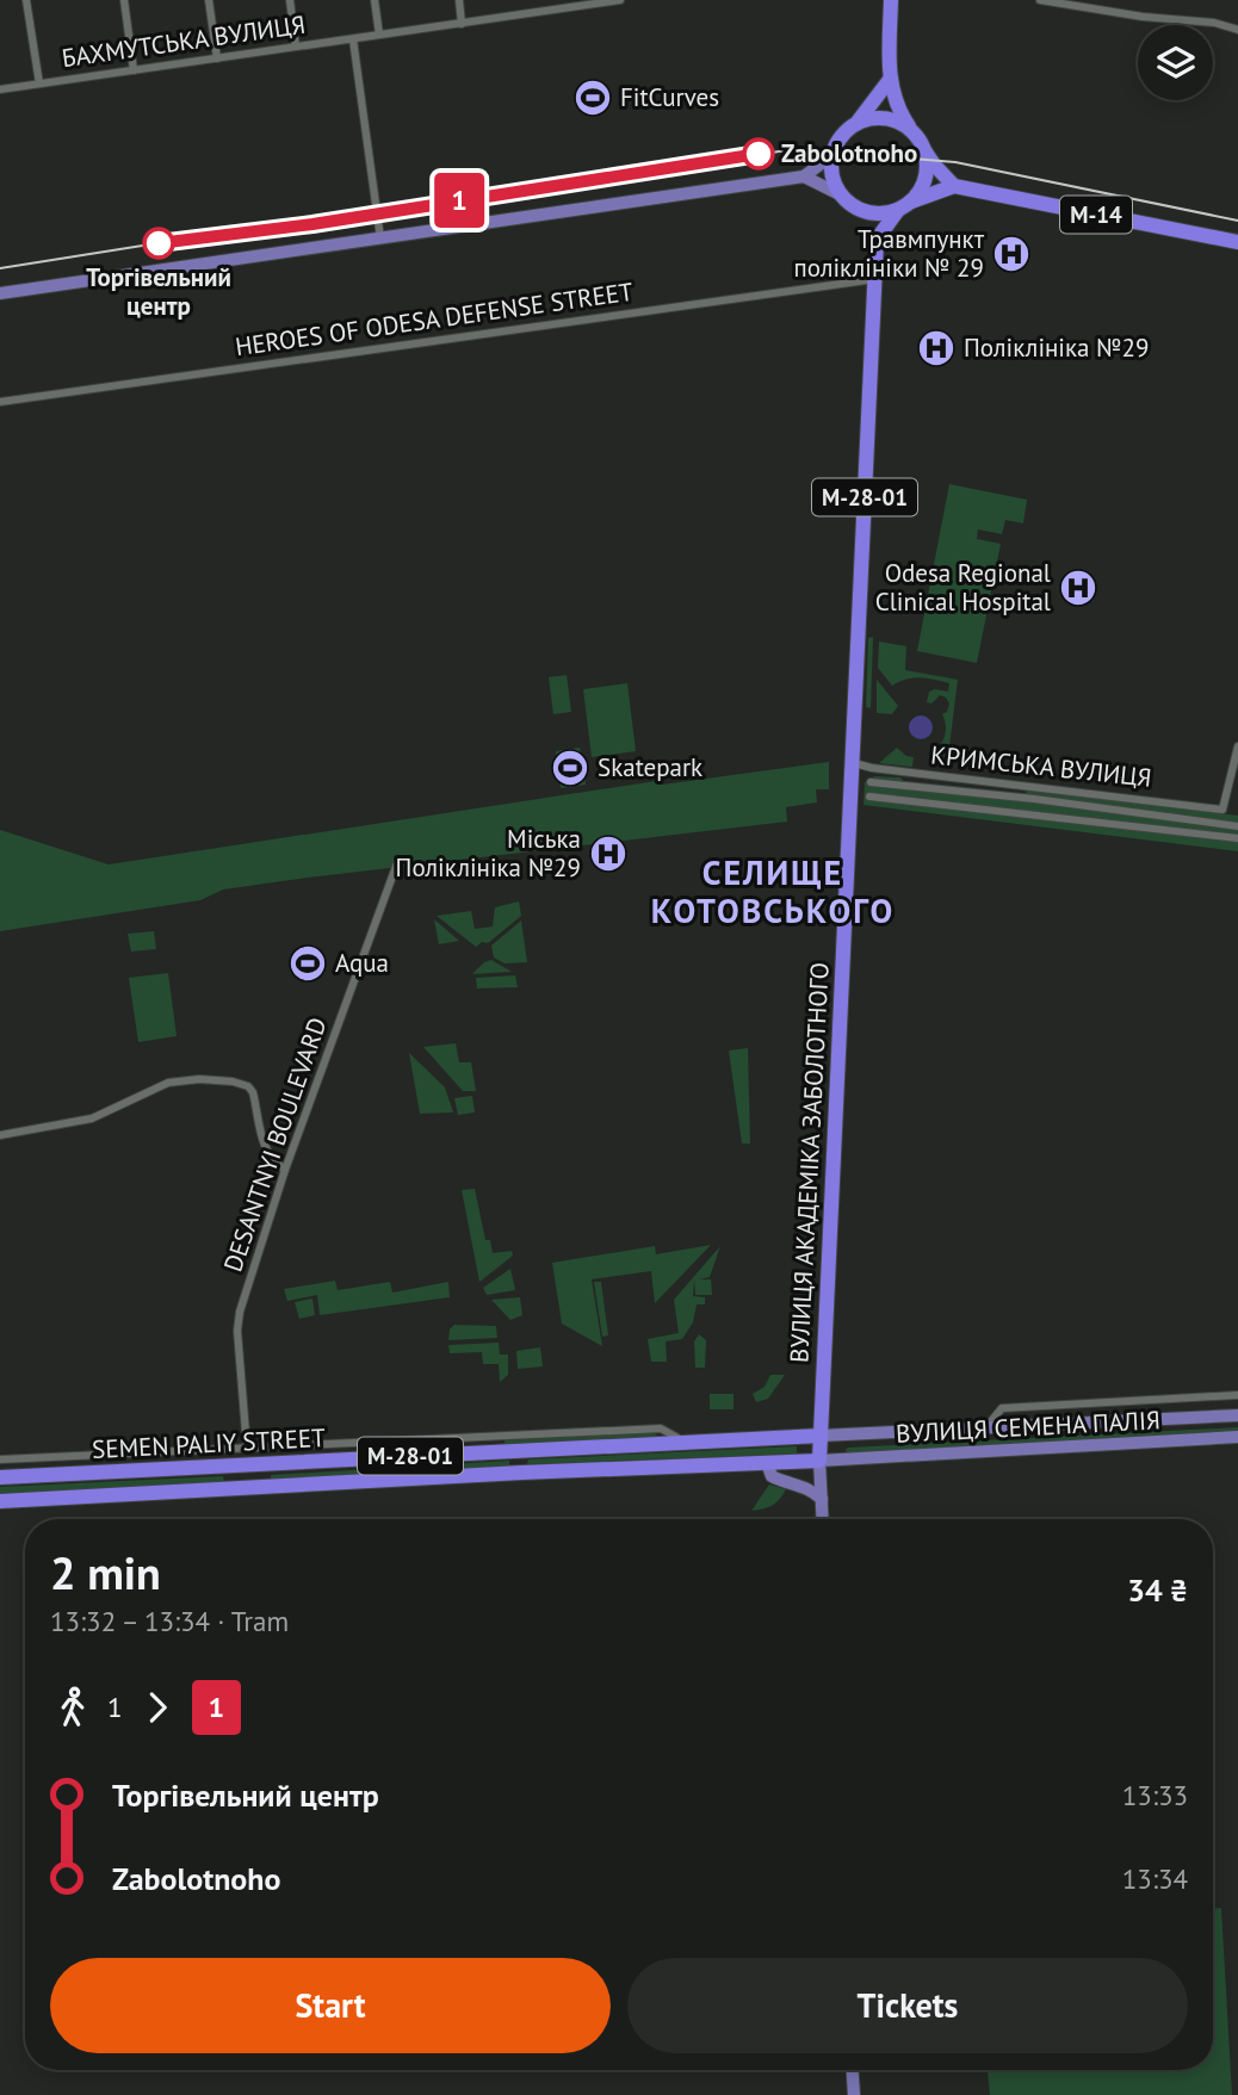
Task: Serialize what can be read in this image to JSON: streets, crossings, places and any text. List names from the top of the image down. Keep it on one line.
{"streets":{"highway":["М-14","М-28-01","ВУЛИЦЯ АКАДЕМІКА ЗАБОЛОТНОГО","SEMEN PALIY STREET"],"main road":["ВУЛИЦЯ СЕМЕНА ПАЛІЯ"],"street":["БАХМУТСЬКА ВУЛИЦЯ","HEROES OF ODESA DEFENSE STREET","КРИМСЬКА ВУЛИЦЯ","DESANTNYI BOULEVARD"]},"crossings":[["HEROES OF ODESA DEFENSE STREET","ВУЛИЦЯ АКАДЕМІКА ЗАБОЛОТНОГО"],["М-28-01","ВУЛИЦЯ АКАДЕМІКА ЗАБОЛОТНОГО"],["М-28-01","ВУЛИЦЯ СЕМЕНА ПАЛІЯ"],["М-28-01","SEMEN PALIY STREET"],["КРИМСЬКА ВУЛИЦЯ","ВУЛИЦЯ АКАДЕМІКА ЗАБОЛОТНОГО"],["ВУЛИЦЯ АКАДЕМІКА ЗАБОЛОТНОГО","ВУЛИЦЯ СЕМЕНА ПАЛІЯ"],["ВУЛИЦЯ АКАДЕМІКА ЗАБОЛОТНОГО","SEMEN PALIY STREET"],["ВУЛИЦЯ СЕМЕНА ПАЛІЯ","SEMEN PALIY STREET"]],"districts":["СЕЛИЩЕ КОТОВСЬКОГО"],"places":{"sports":["FitCurves","Skatepark","Aqua"],"other":["Zabolotnoho","Торгівельний центр"],"hospital":["Травмпункт поліклініки № 29","Поліклініка №29","Odesa Regional Clinical Hospital","Міська Поліклініка №29"]},"lines":["tram line 1"],"page":{"on_map":"1","heading":["2 min","13:32 – 13:34 · Tram","34 ₴"],"legs":["1","1"],"list":[{"name":"Торгівельний центр","value":"13:33"},{"name":"Zabolotnoho","value":"13:34"}],"buttons":["Start","Tickets"]}}
